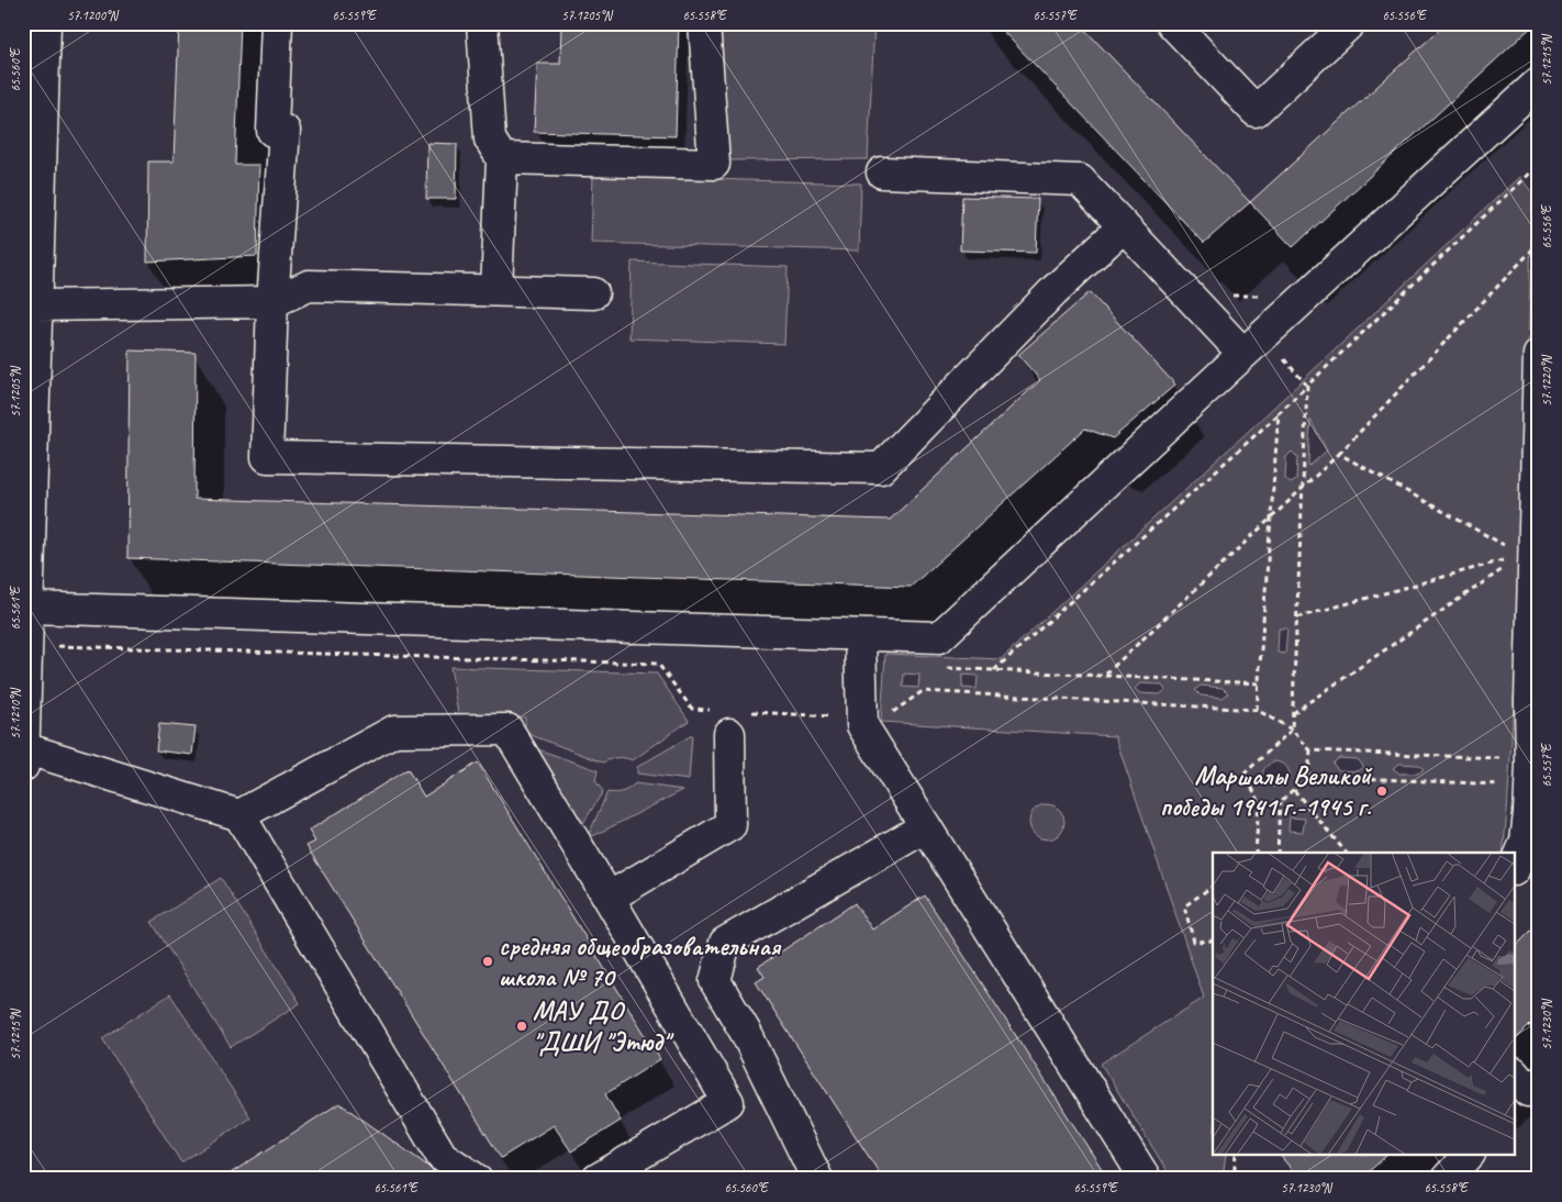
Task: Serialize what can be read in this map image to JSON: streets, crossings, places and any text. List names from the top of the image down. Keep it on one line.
{"places":["Маршалы Великой победы 1941 г.-1945 г.","средняя общеобразовательная школа № 70","МАУ ДО \"ДШИ \"Этюд\""],"coordinates":["57.1200°N","65.559°E","57.1205°N","65.558°E","65.557°E","65.556°E","57.1215°N","65.560°E","57.1220°N","65.561°E","57.1210°N","57.1230°N"]}
